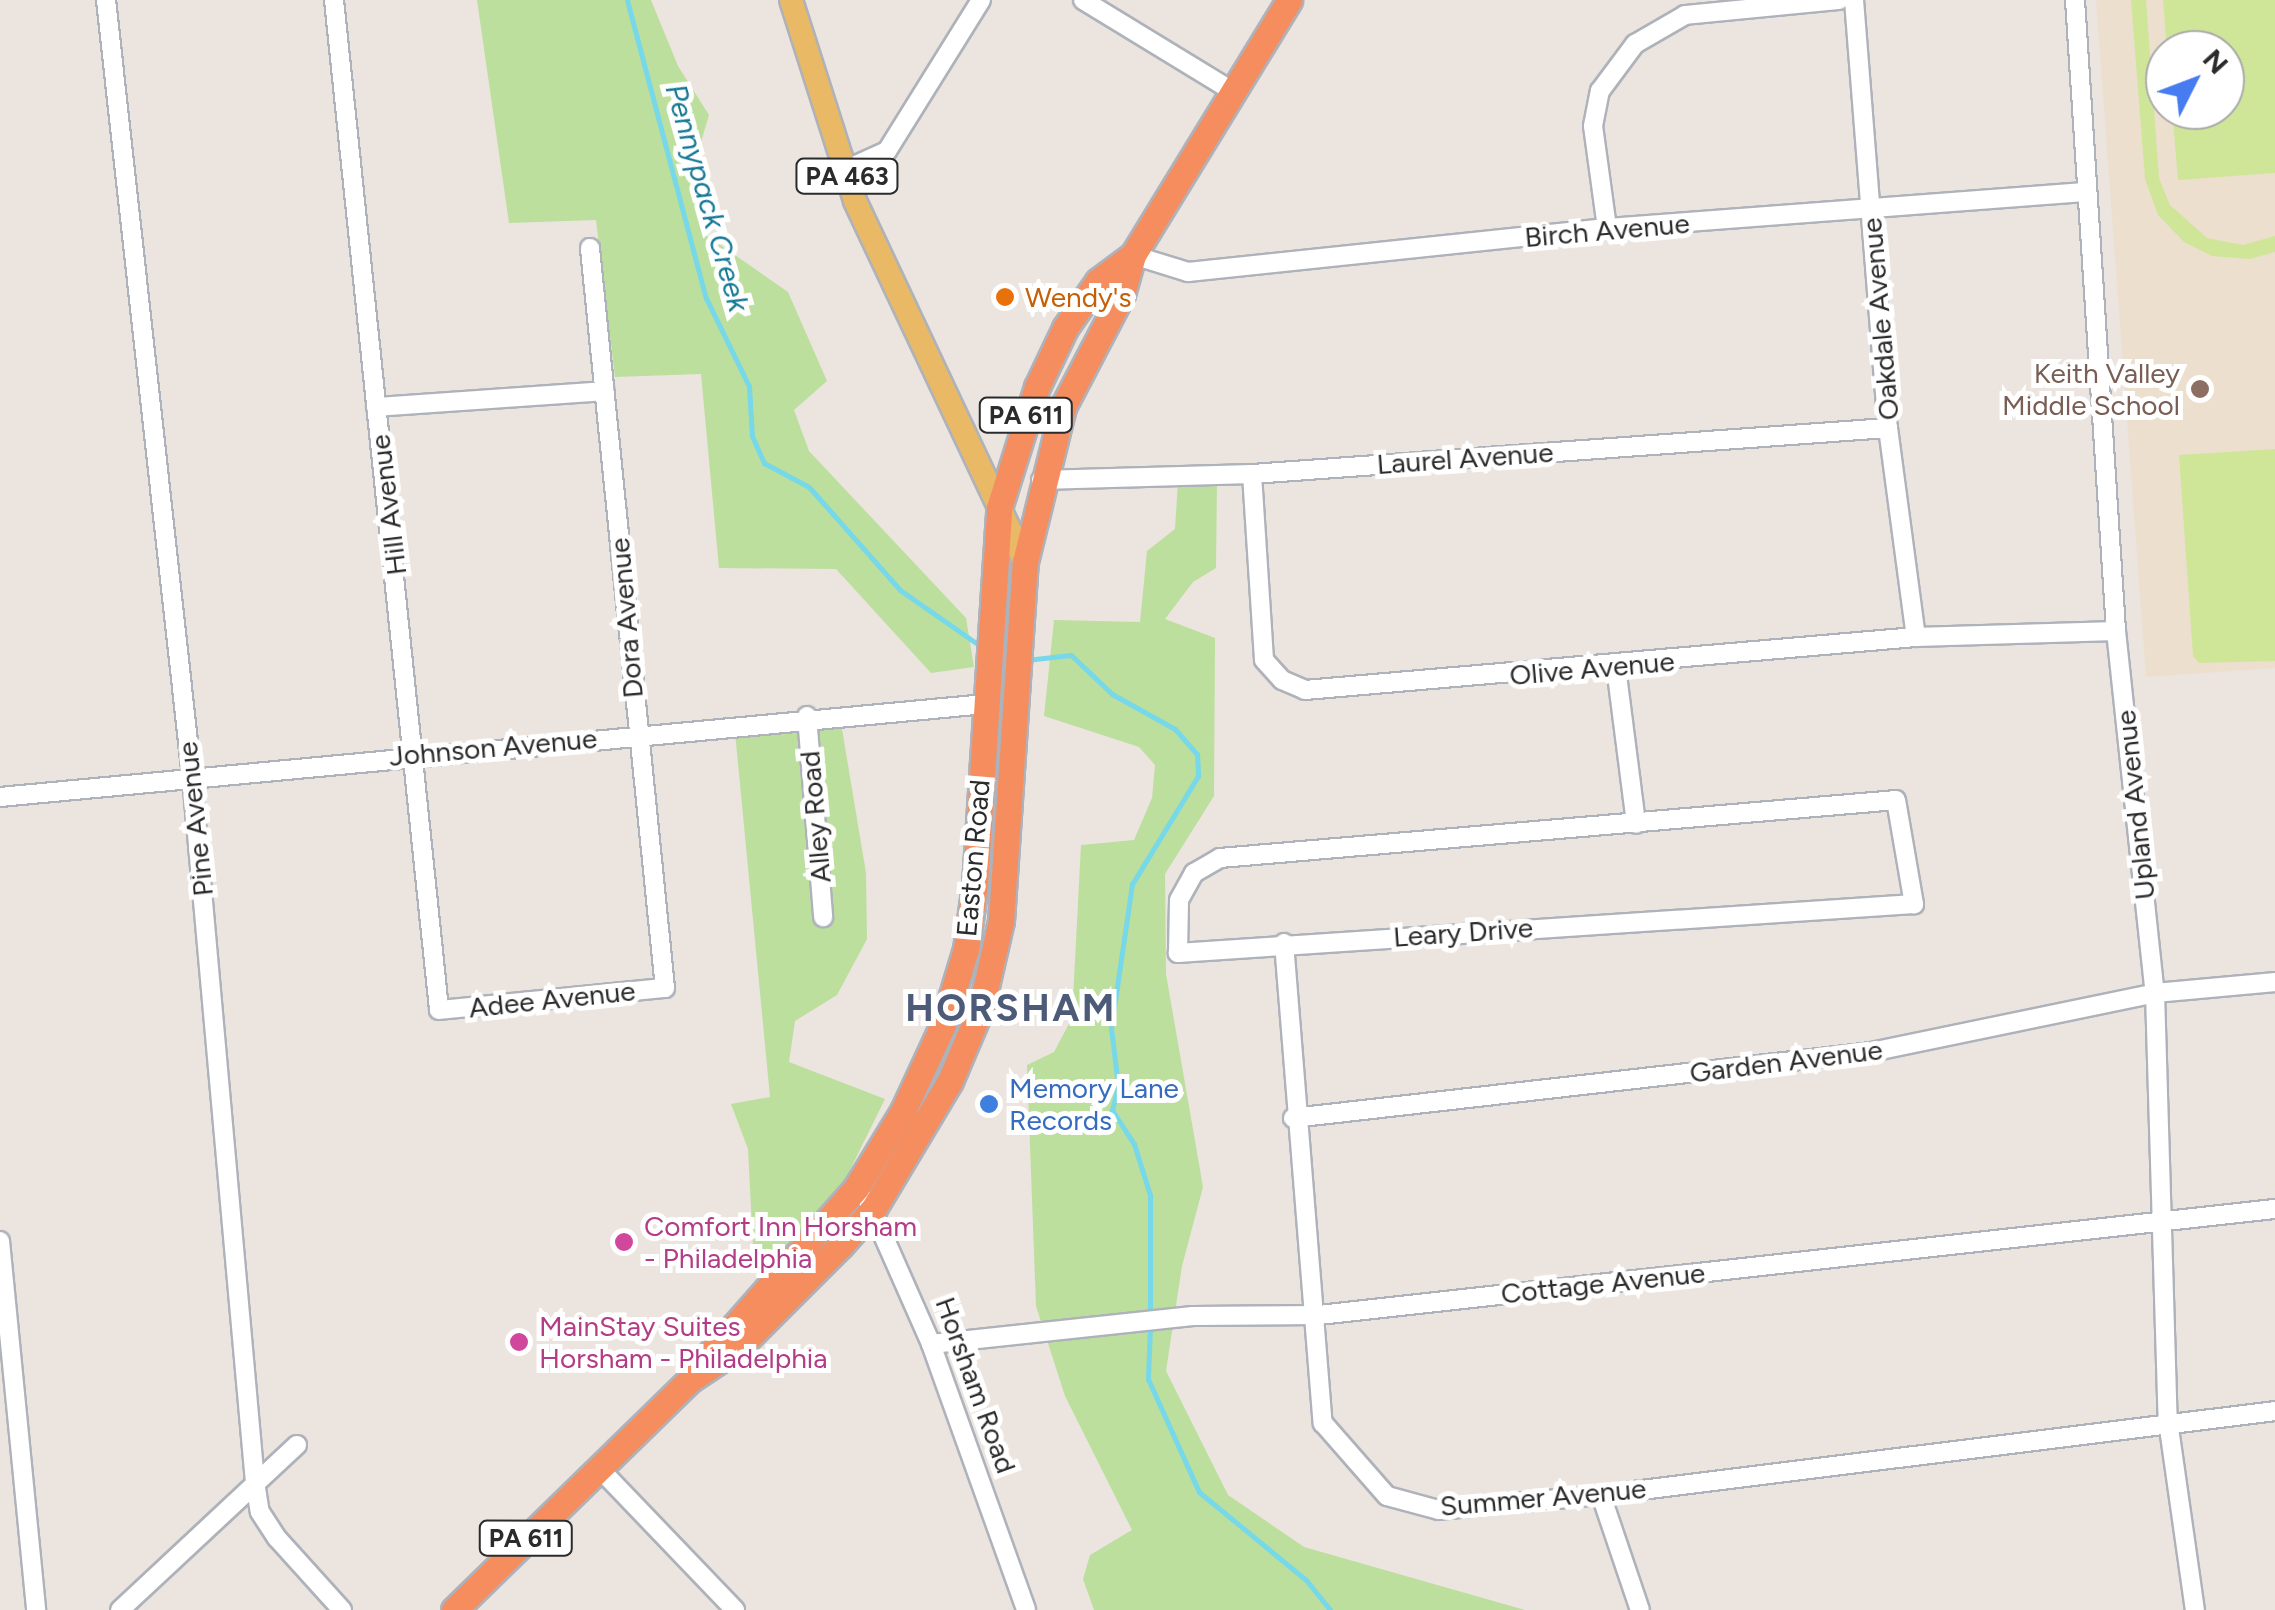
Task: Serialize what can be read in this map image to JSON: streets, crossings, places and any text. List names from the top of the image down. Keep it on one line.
{"streets":{"highway":["PA 611","Easton Road"],"main road":["PA 463"],"street":["Birch Avenue","Oakdale Avenue","Laurel Avenue","Hill Avenue","Dora Avenue","Olive Avenue","Johnson Avenue","Upland Avenue","Alley Road","Pine Avenue","Leary Drive","Adee Avenue","Garden Avenue","Cottage Avenue","Horsham Road","Summer Avenue"]},"crossings":[["PA 463","Easton Road"],["Birch Avenue","Oakdale Avenue"],["Birch Avenue","Upland Avenue"],["Birch Avenue","Easton Road"],["Oakdale Avenue","Laurel Avenue"],["Oakdale Avenue","Olive Avenue"],["Laurel Avenue","Olive Avenue"],["Laurel Avenue","Easton Road"],["Hill Avenue","Johnson Avenue"],["Hill Avenue","Adee Avenue"],["Dora Avenue","Johnson Avenue"],["Dora Avenue","Adee Avenue"],["Olive Avenue","Upland Avenue"],["Johnson Avenue","Alley Road"],["Johnson Avenue","Pine Avenue"],["Johnson Avenue","Easton Road"],["Upland Avenue","Garden Avenue"],["Upland Avenue","Cottage Avenue"],["Upland Avenue","Summer Avenue"],["Easton Road","Horsham Road"],["Leary Drive","Summer Avenue"],["Garden Avenue","Summer Avenue"],["Cottage Avenue","Horsham Road"],["Cottage Avenue","Summer Avenue"]],"districts":["HORSHAM"],"water":["Pennypack Creek"],"places":["Wendy's","Keith Valley Middle School","Memory Lane Records","Comfort Inn Horsham - Philadelphia","MainStay Suites Horsham - Philadelphia"],"north":"top right"}
